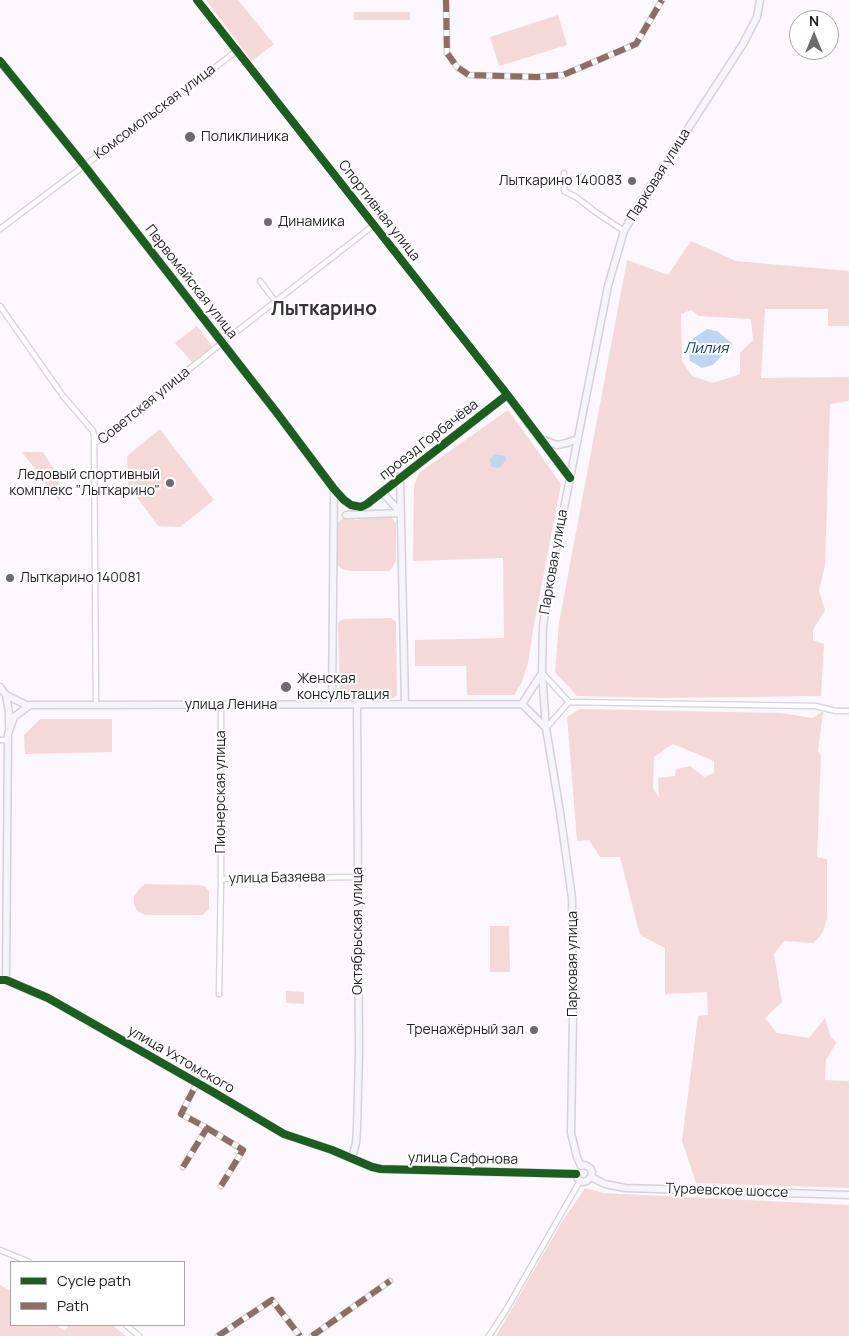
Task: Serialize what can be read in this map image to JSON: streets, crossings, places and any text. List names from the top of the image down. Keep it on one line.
{"streets":{"street":["Комсомольская улица","Парковая улица","Спортивная улица","Первомайская улица","Советская улица","проезд Горбачёва","улица Ленина","Пионерская улица","улица Базяева","Октябрьская улица","улица Ухтомского","улица Сафонова","Тураевское шоссе"]},"crossings":[["Комсомольская улица","Спортивная улица"],["Комсомольская улица","Первомайская улица"],["Парковая улица","Спортивная улица"],["Парковая улица","улица Сафонова"],["Парковая улица","Тураевское шоссе"],["Спортивная улица","Советская улица"],["Спортивная улица","проезд Горбачёва"],["Первомайская улица","Советская улица"],["Первомайская улица","проезд Горбачёва"],["Советская улица","улица Ленина"],["улица Ленина","Пионерская улица"],["улица Ленина","Октябрьская улица"],["Пионерская улица","улица Базяева"],["улица Базяева","Октябрьская улица"],["Октябрьская улица","улица Ухтомского"],["Октябрьская улица","улица Сафонова"],["улица Ухтомского","улица Сафонова"],["улица Сафонова","Тураевское шоссе"]],"districts":["Лыткарино"],"water":["Лилия"],"places":["Поликлиника","Лыткарино 140083","Динамика","Ледовый спортивный комплекс \"Лыткарино\"","Лыткарино 140081","Женская консультация","Тренажёрный зал"],"legend":["Cycle path","Path"],"north":"top"}
